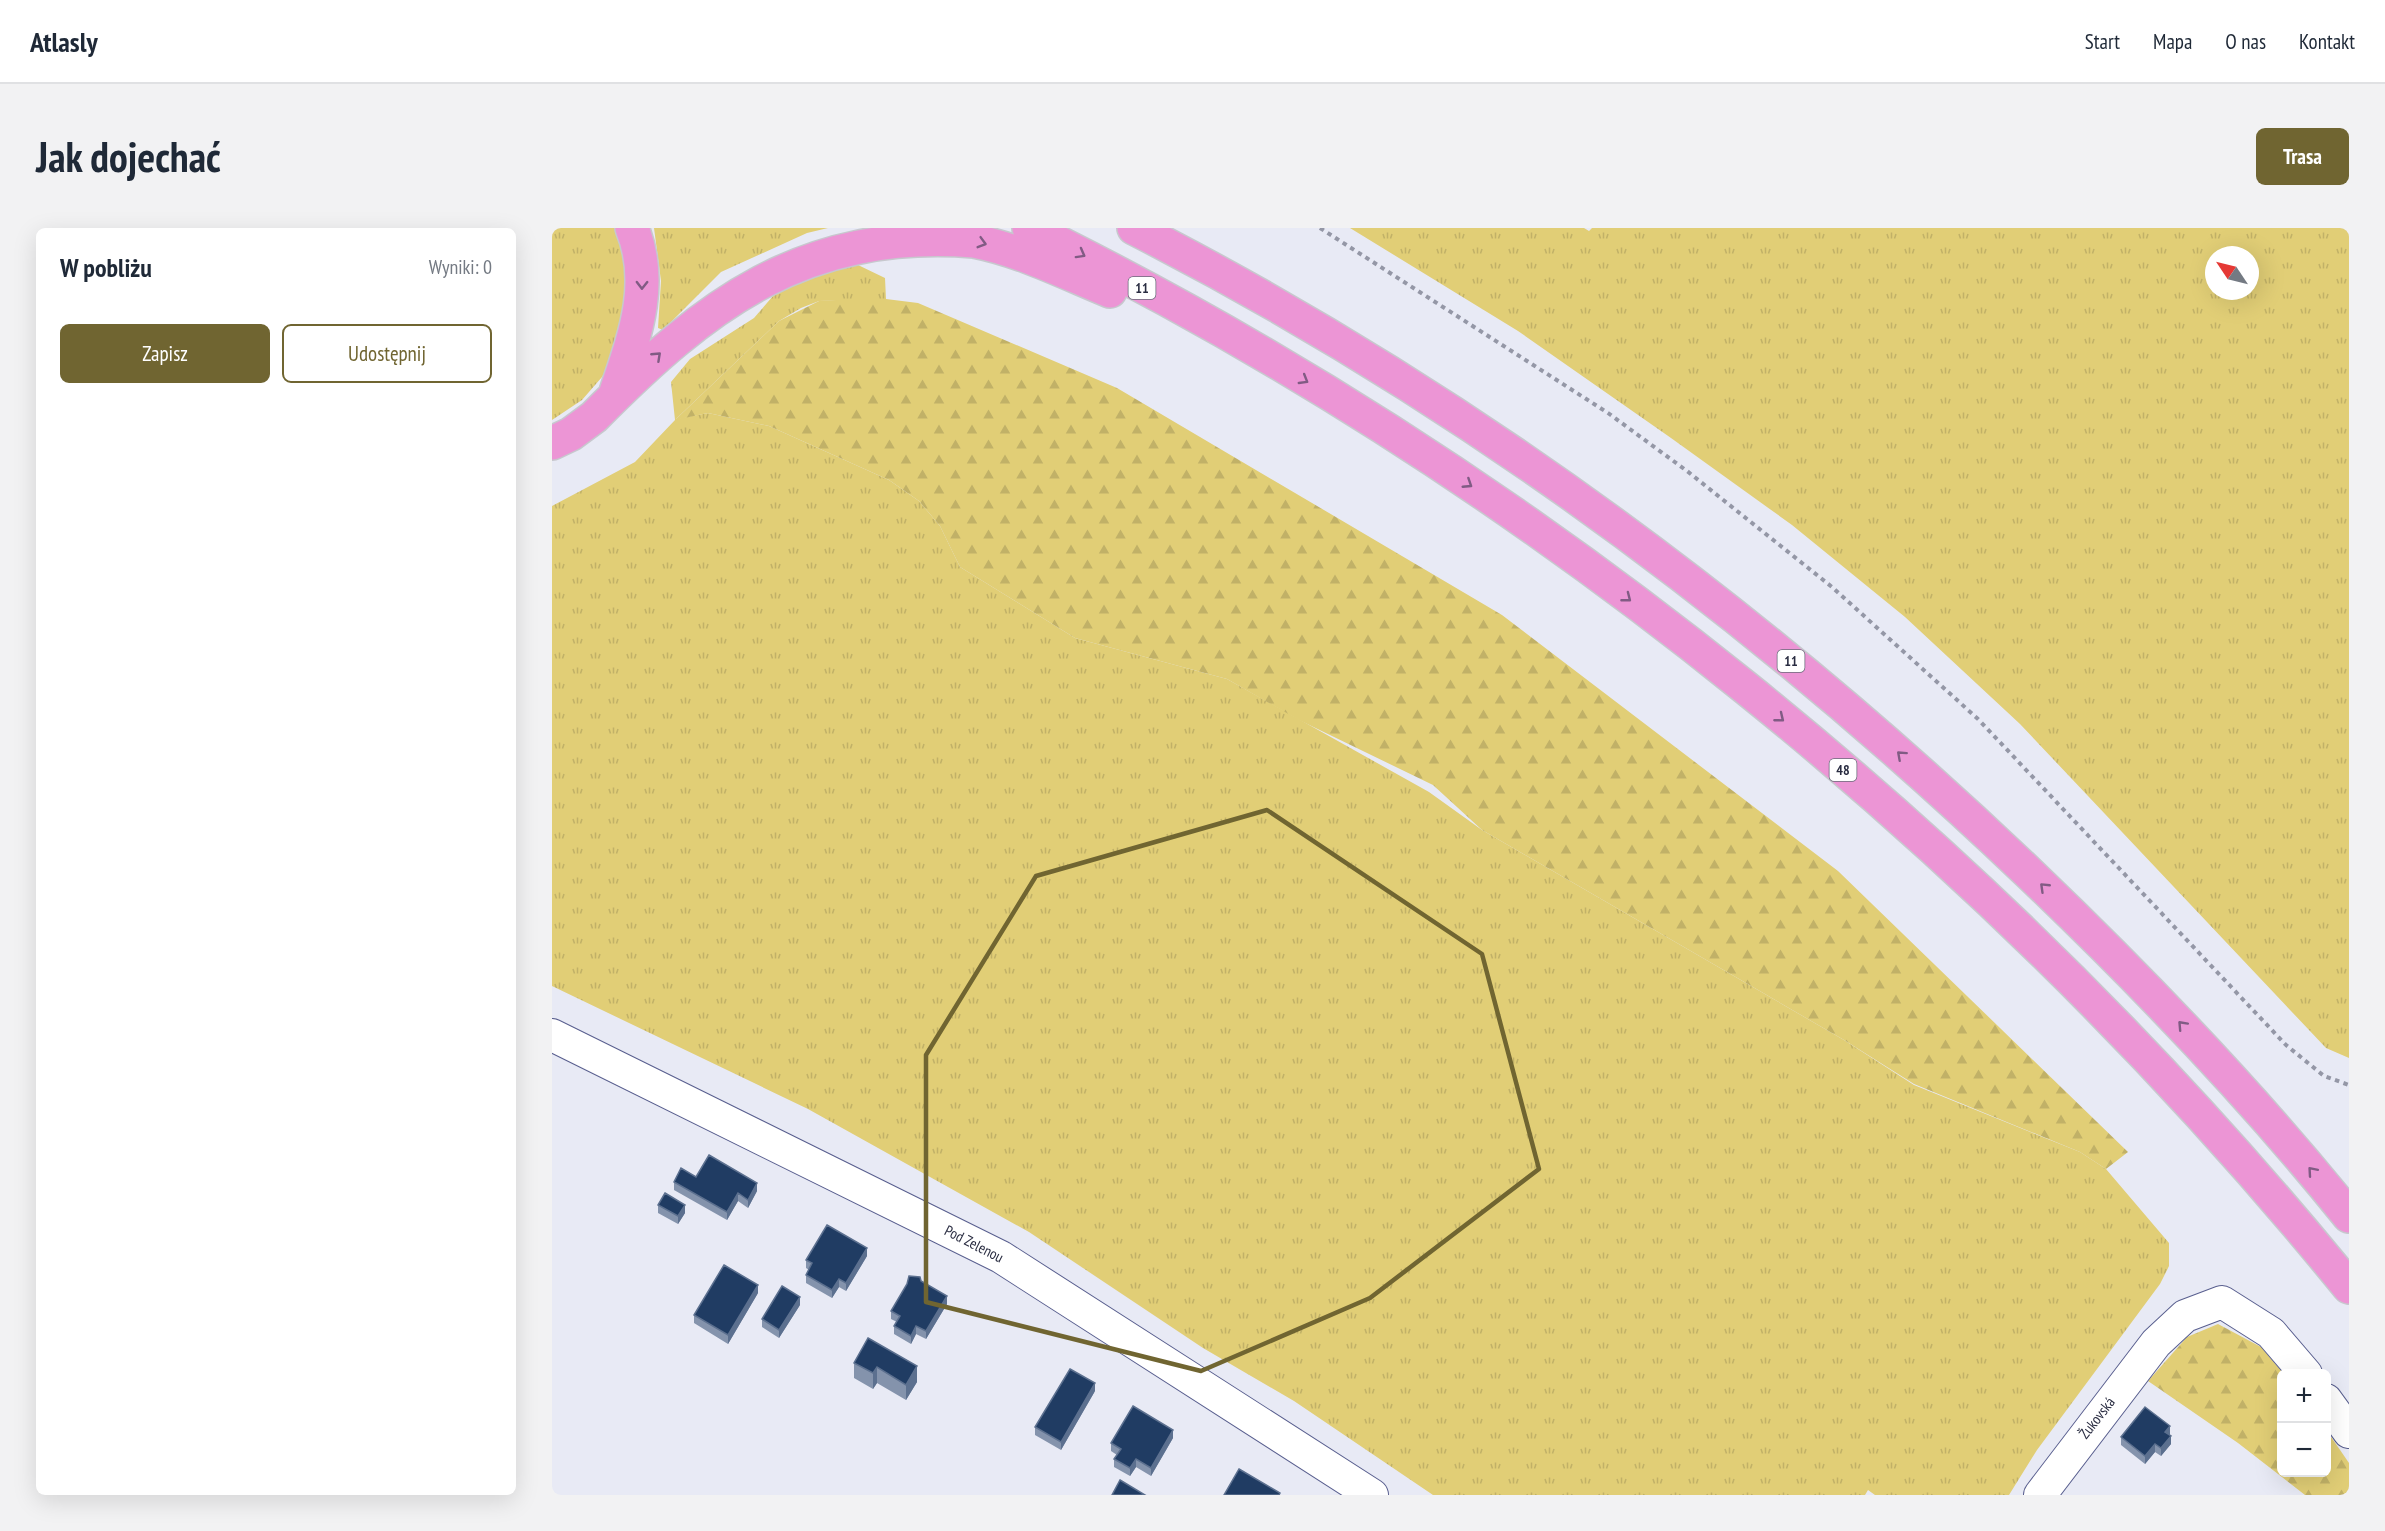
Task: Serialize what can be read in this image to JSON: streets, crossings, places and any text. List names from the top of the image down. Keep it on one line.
{"streets":{"highway":["11","48"],"street":["Pod Zelenou","Žukovská"]},"crossings":[["11","48"]],"north":"top left","page":{"header":"Atlasly","nav":["Start","Mapa","O nas","Kontakt"],"buttons":["Trasa",["Zapisz","Udostępnij"]],"title":"Jak dojechać","heading":["W pobliżu","Wyniki: 0"],"map_buttons":["+","−"]}}
